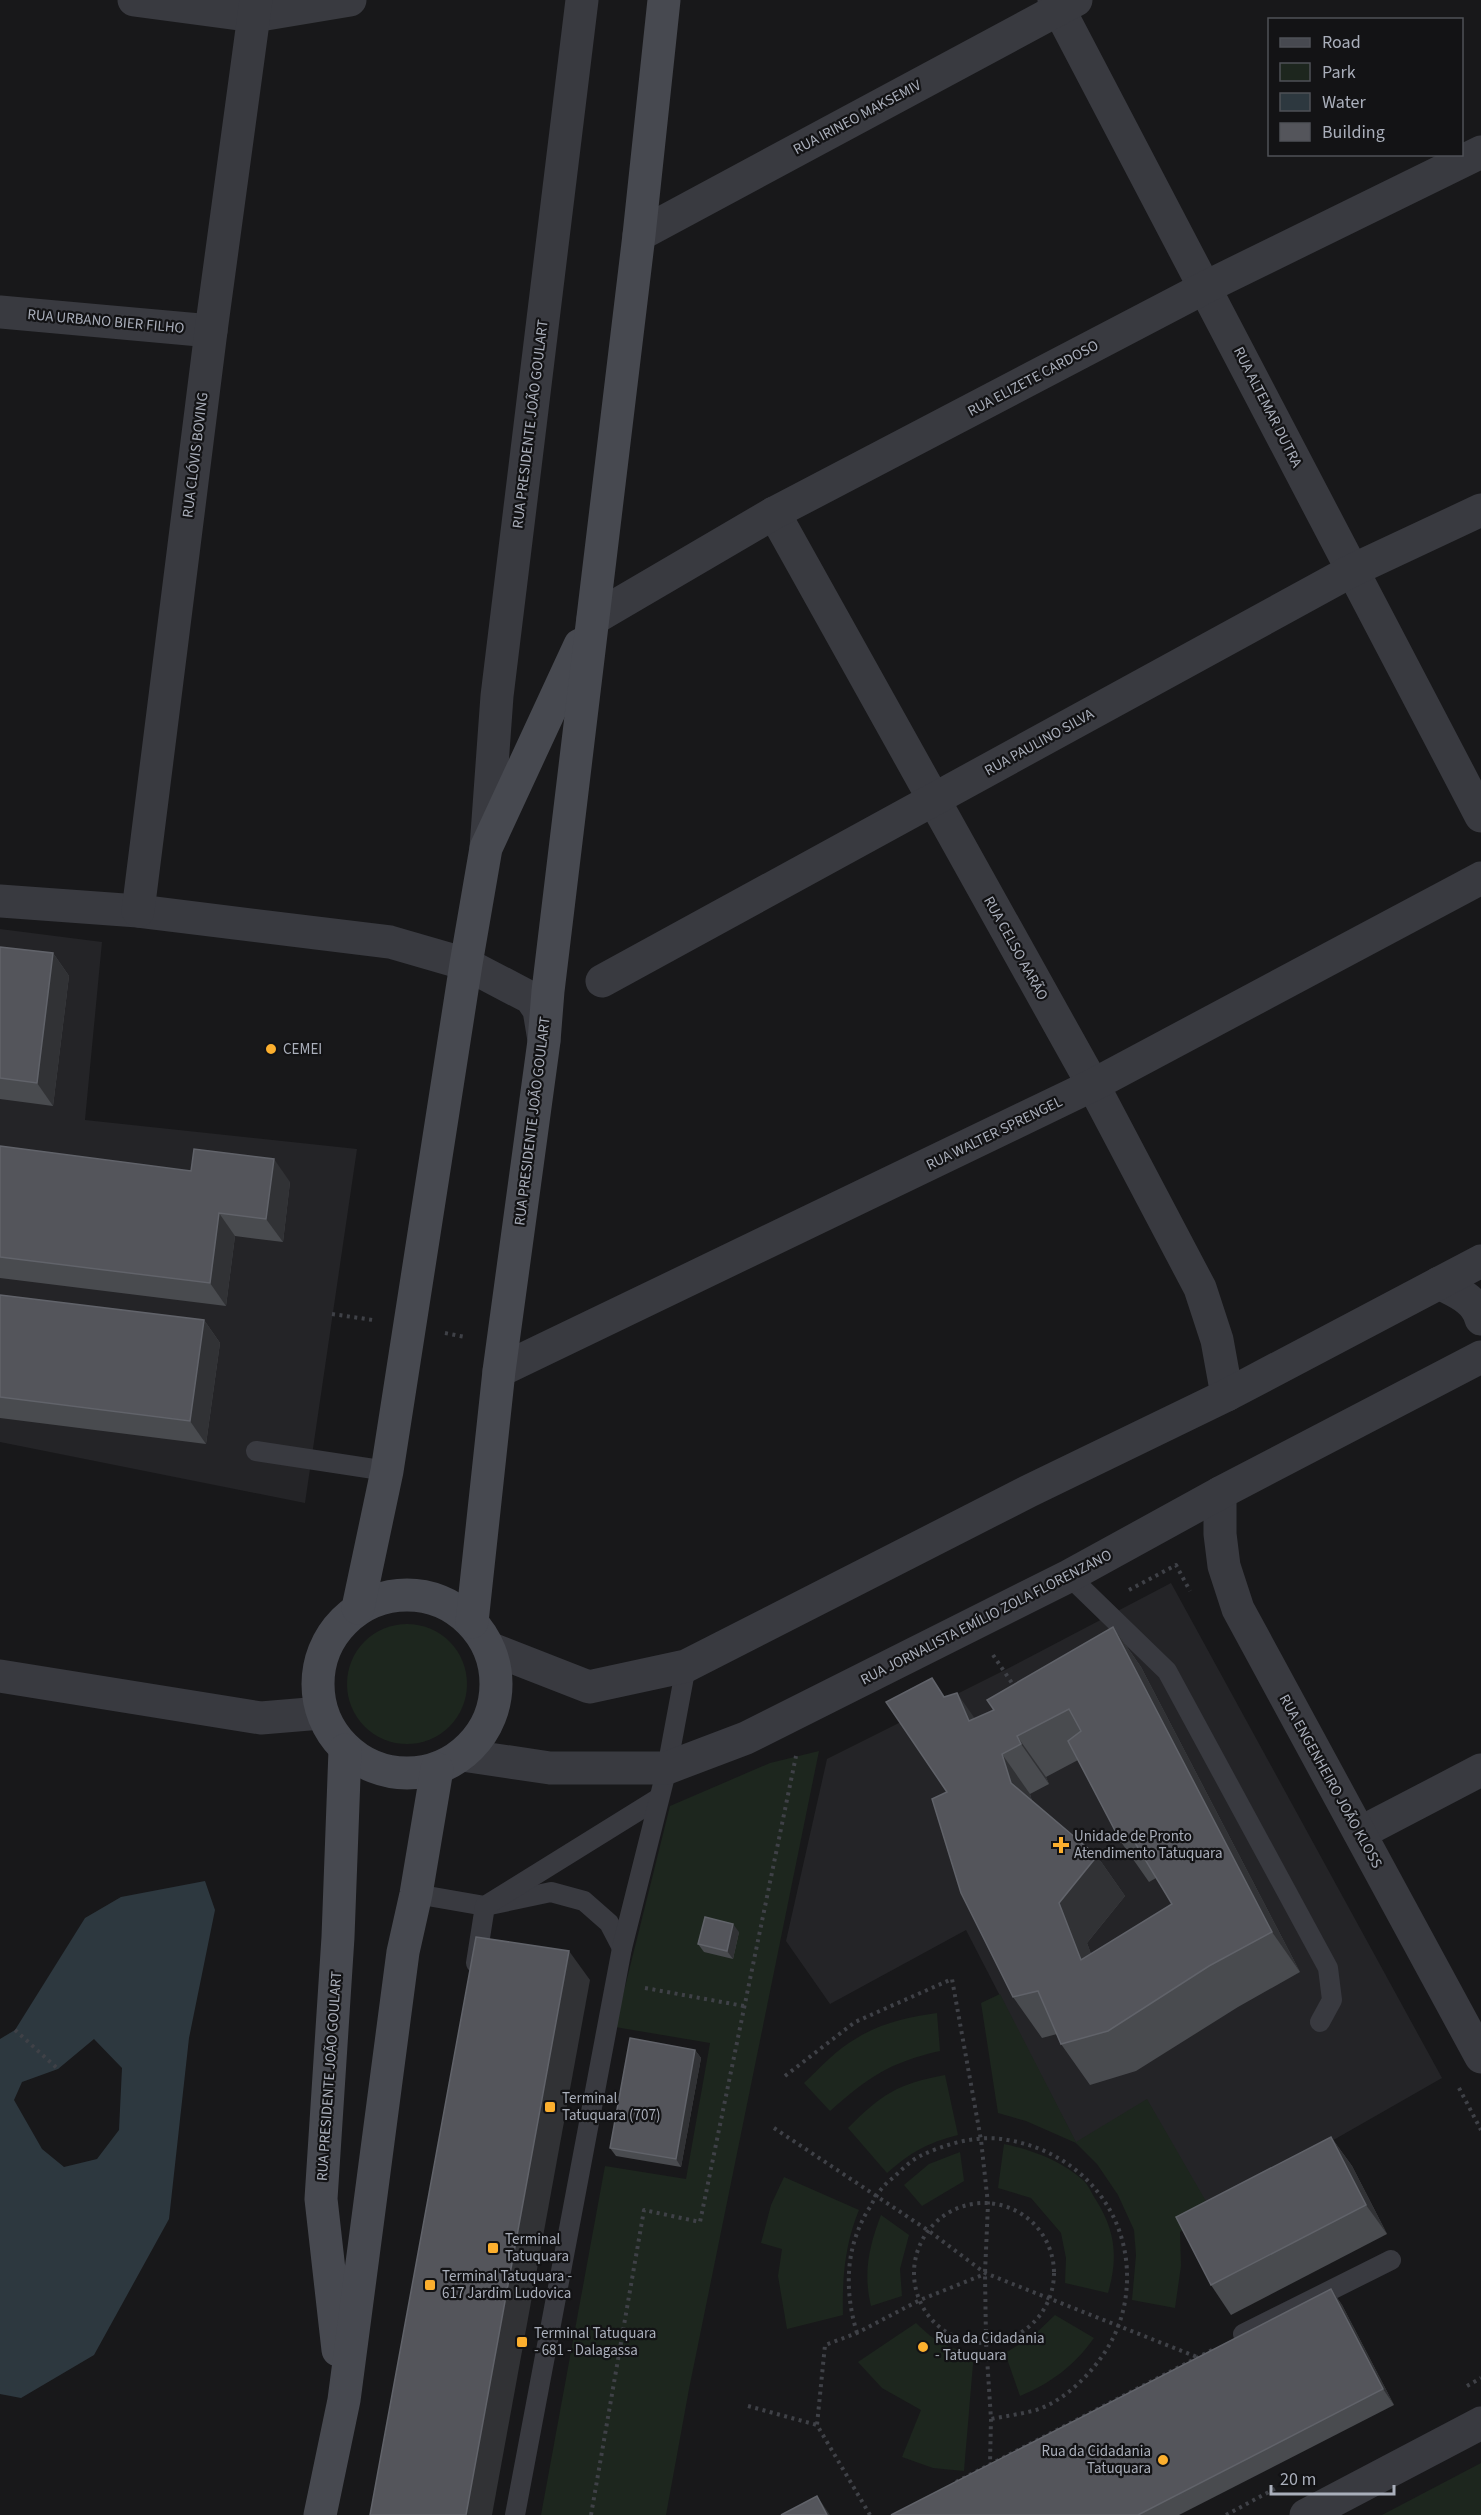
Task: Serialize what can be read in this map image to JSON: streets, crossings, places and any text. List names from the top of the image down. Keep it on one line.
{"streets":{"main road":["RUA PRESIDENTE JOÃO GOULART"],"street":["RUA IRINEO MAKSEMIV","RUA URBANO BIER FILHO","RUA ELIZETE CARDOSO","RUA ALTEMAR DUTRA","RUA CLÓVIS BOVING","RUA PAULINO SILVA","RUA CELSO AARÃO","RUA WALTER SPRENGEL","RUA JORNALISTA EMÍLIO ZOLA FLORENZANO","RUA ENGENHEIRO JOÃO KLOSS"]},"crossings":[["RUA IRINEO MAKSEMIV","RUA ALTEMAR DUTRA"],["RUA IRINEO MAKSEMIV","RUA PRESIDENTE JOÃO GOULART"],["RUA URBANO BIER FILHO","RUA CLÓVIS BOVING"],["RUA ELIZETE CARDOSO","RUA ALTEMAR DUTRA"],["RUA ELIZETE CARDOSO","RUA PRESIDENTE JOÃO GOULART"],["RUA ELIZETE CARDOSO","RUA CELSO AARÃO"],["RUA ALTEMAR DUTRA","RUA PAULINO SILVA"],["RUA PRESIDENTE JOÃO GOULART","RUA WALTER SPRENGEL"],["RUA PRESIDENTE JOÃO GOULART","RUA JORNALISTA EMÍLIO ZOLA FLORENZANO"],["RUA PAULINO SILVA","RUA CELSO AARÃO"],["RUA CELSO AARÃO","RUA WALTER SPRENGEL"],["RUA JORNALISTA EMÍLIO ZOLA FLORENZANO","RUA ENGENHEIRO JOÃO KLOSS"]],"places":{"other":["CEMEI","Rua da Cidadania - Tatuquara","Rua da Cidadania Tatuquara"],"health":["Unidade de Pronto Atendimento Tatuquara"],"transit":["Terminal Tatuquara (707)","Terminal Tatuquara","Terminal Tatuquara - 617 Jardim Ludovica","Terminal Tatuquara - 681 - Dalagassa"]},"legend":["Road","Park","Water","Building"],"scale_bar":"20 m"}
